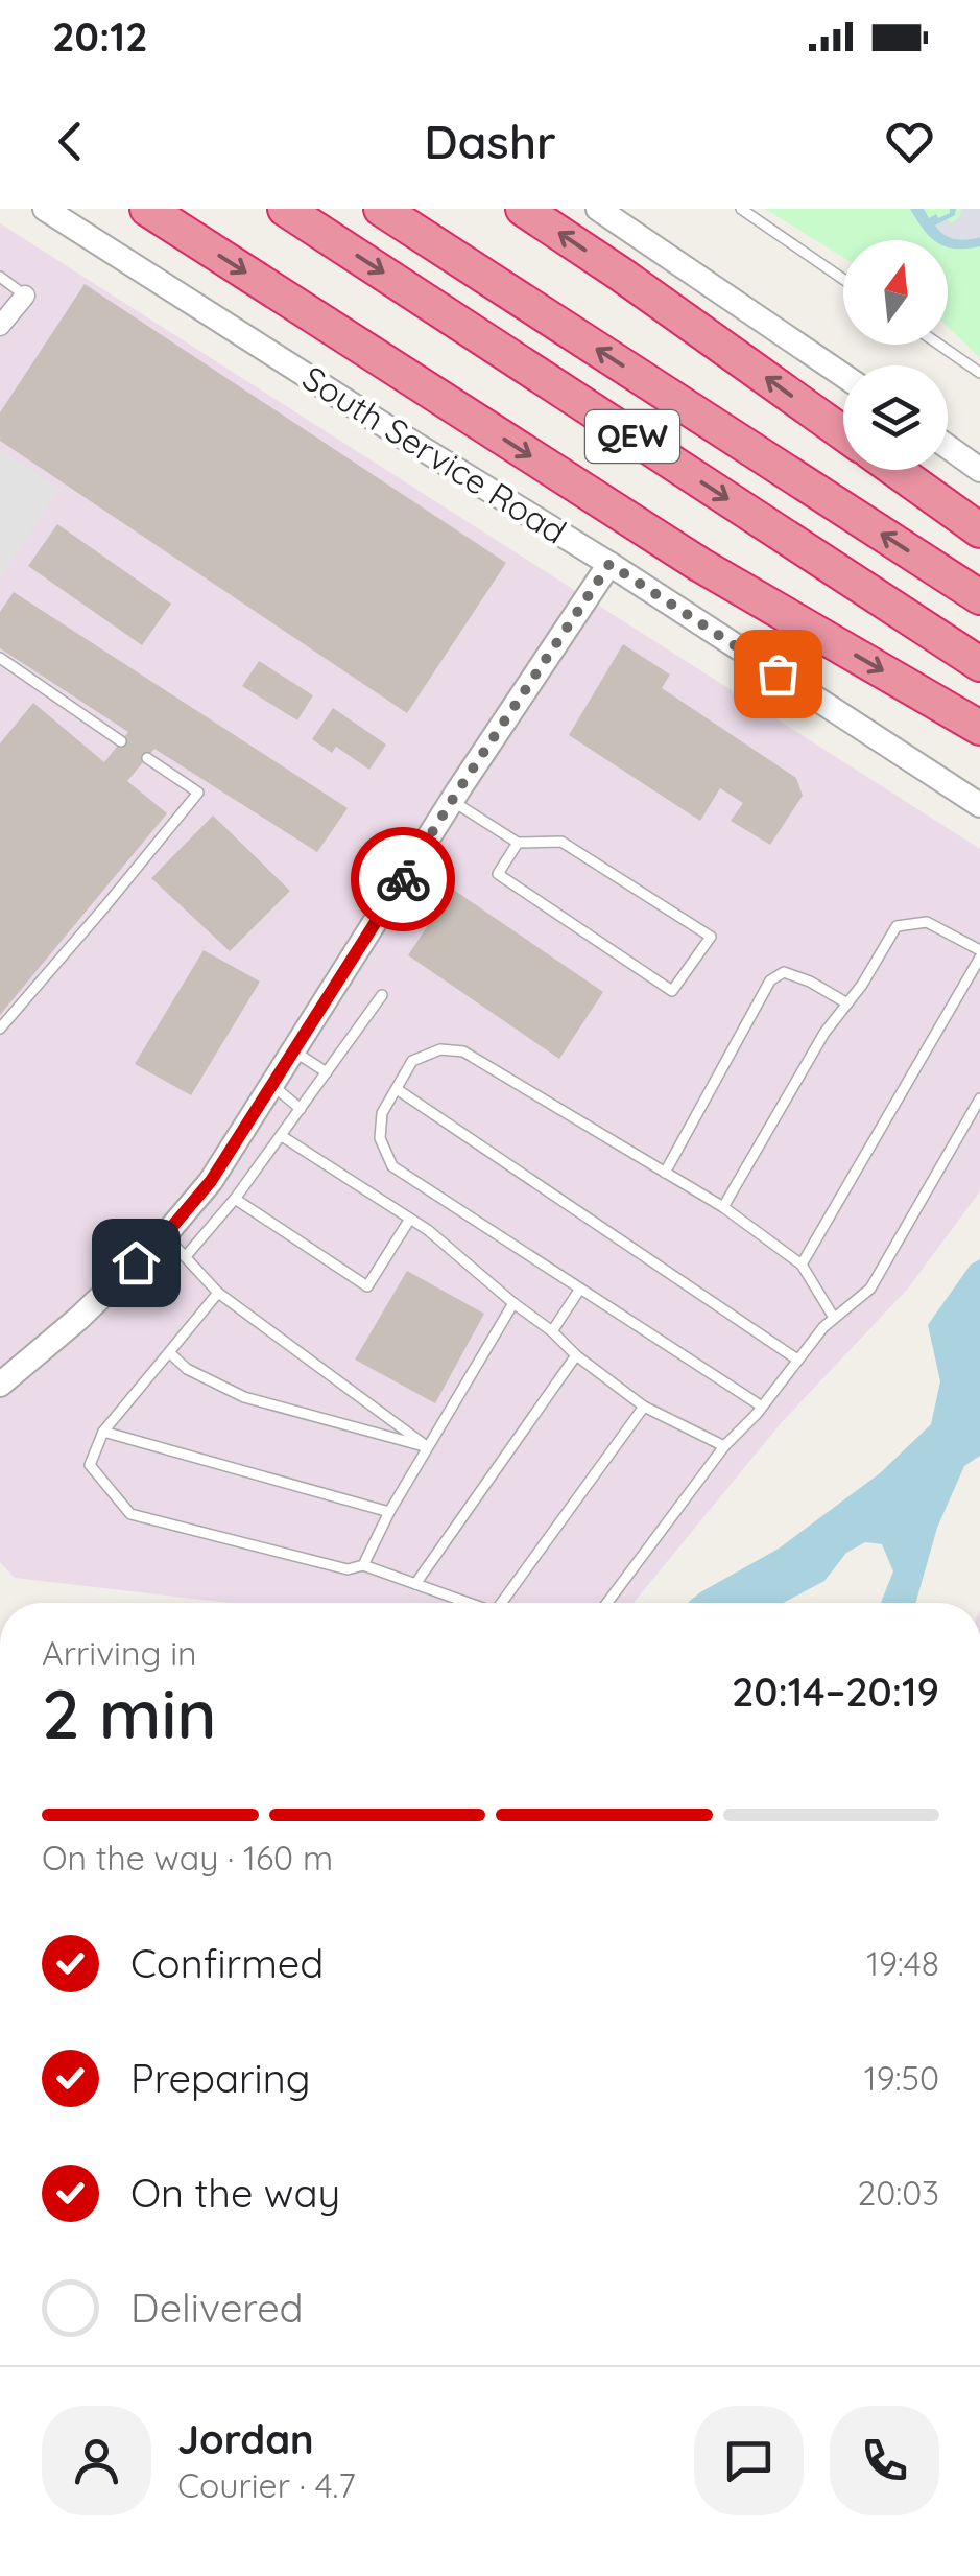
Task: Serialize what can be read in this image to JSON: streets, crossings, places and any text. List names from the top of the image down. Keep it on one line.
{"streets":{"highway":["QEW"],"street":["South Service Road"]},"north":"top","page":{"status":"20:12","header":"Dashr","heading":["2 min","Arriving in","20:14–20:19"],"panel":["Jordan","Courier · 4.7"],"bar":"On the way · 160 m","list":[["Confirmed","19:48"],["Preparing","19:50"],["On the way","20:03"],"Delivered"]}}
